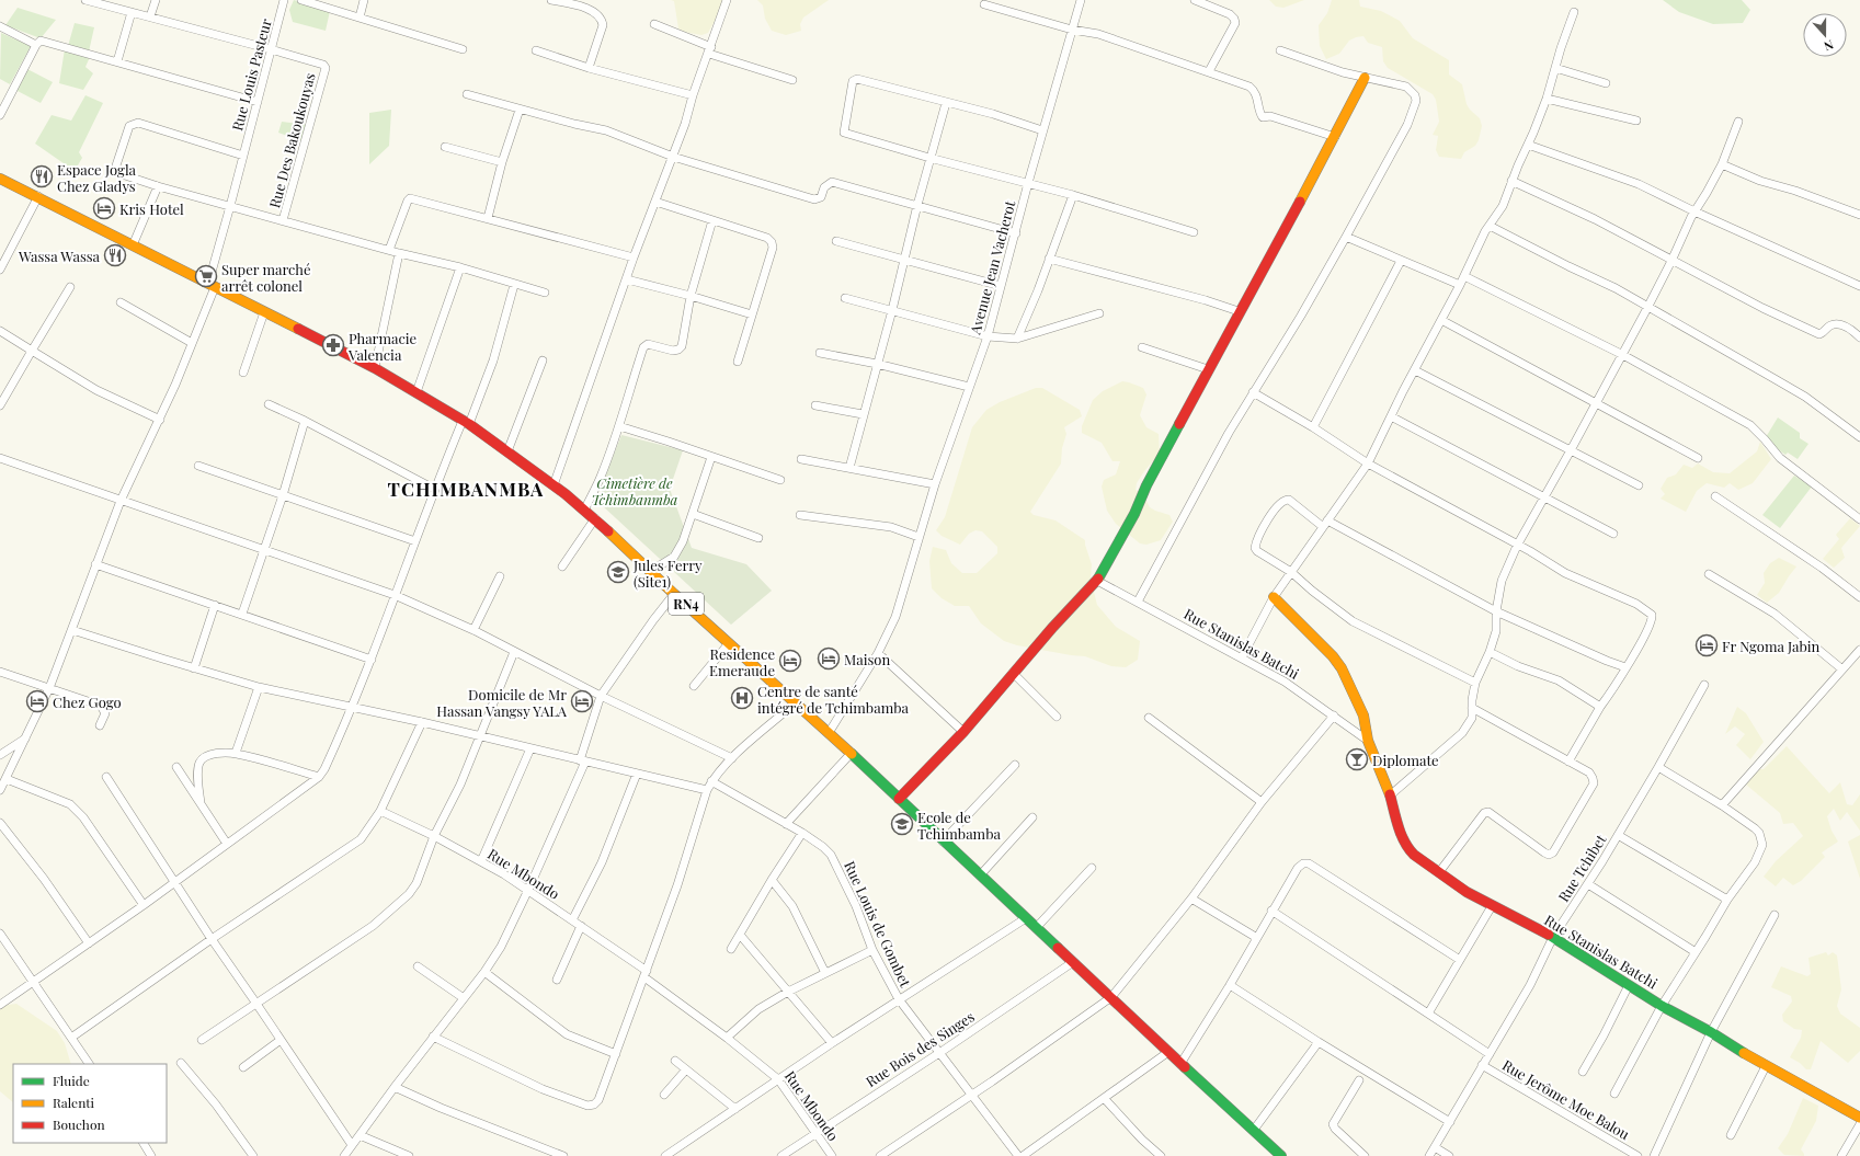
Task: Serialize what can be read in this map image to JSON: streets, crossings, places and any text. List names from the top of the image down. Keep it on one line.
{"streets":{"main road":["RN4","Rue Stanislas Batchi"],"street":["Rue Louis Pasteur","Rue Des Bakoukouyas","Avenue Jean Vacherot","Rue Tchibet","Rue Mbondo","Rue Louis de Gombet","Rue Bois des Singes","Rue Jerôme Moe Balou"]},"crossings":[["Rue Louis Pasteur","Rue Des Bakoukouyas"],["Rue Louis Pasteur","RN4"],["RN4","Rue Bois des Singes"],["Rue Stanislas Batchi","Rue Tchibet"],["Rue Tchibet","Rue Jerôme Moe Balou"],["Rue Mbondo","Rue Bois des Singes"],["Rue Louis de Gombet","Rue Bois des Singes"]],"districts":["TCHIMBANMBA"],"parks":["Cimetière de Tchimbanmba"],"places":{"restaurant":["Espace Jogla Chez Gladys","Wassa Wassa"],"hotel":["Kris Hotel","Fr Ngoma Jabin","Maison","Residence Emeraude","Chez Gogo","Domicile de Mr Hassan Vangsy YALA"],"supermarket":["Super marché arrêt colonel"],"pharmacy":["Pharmacie Valencia"],"school or university":["Jules Ferry (Site1)","Ecole de Tchimbamba"],"hospital":["Centre de santé intégré de Tchimbamba"],"bar":["Diplomate"]},"legend":["Fluide","Ralenti","Bouchon"],"north":"bottom"}
